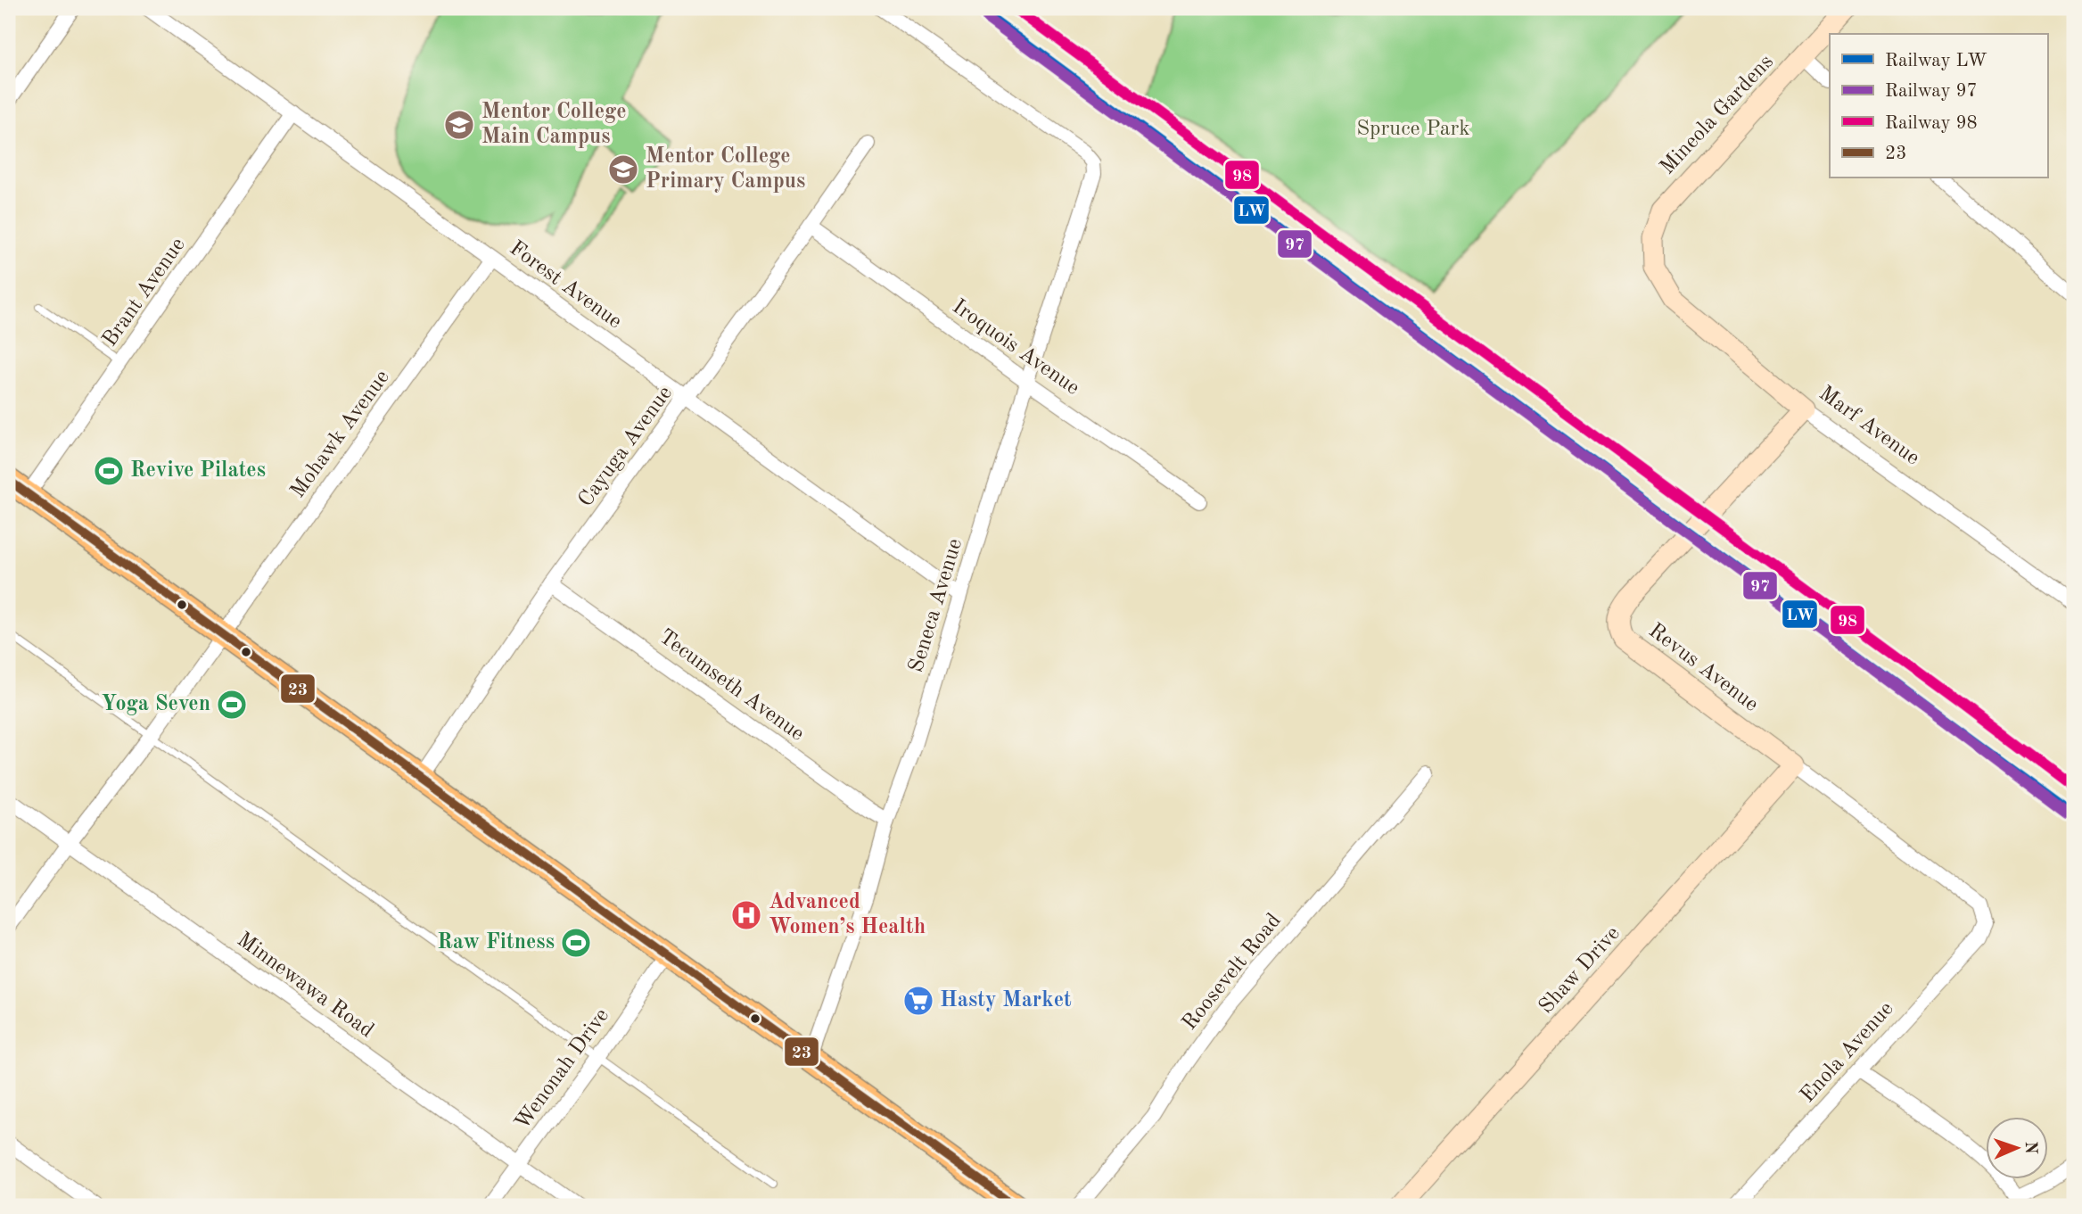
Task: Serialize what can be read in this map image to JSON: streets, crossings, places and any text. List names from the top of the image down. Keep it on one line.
{"streets":{"street":["Mineola Gardens","Forest Avenue","Brant Avenue","Iroquois Avenue","Marf Avenue","Mohawk Avenue","Cayuga Avenue","Seneca Avenue","Revus Avenue","Tecumseth Avenue","Shaw Drive","Roosevelt Road","Minnewawa Road","Enola Avenue","Wenonah Drive"]},"crossings":[["Mineola Gardens","Marf Avenue"],["Forest Avenue","Brant Avenue"],["Forest Avenue","Mohawk Avenue"],["Forest Avenue","Cayuga Avenue"],["Forest Avenue","Seneca Avenue"],["Iroquois Avenue","Cayuga Avenue"],["Iroquois Avenue","Seneca Avenue"],["Marf Avenue","Revus Avenue"],["Mohawk Avenue","Minnewawa Road"],["Cayuga Avenue","Tecumseth Avenue"],["Seneca Avenue","Tecumseth Avenue"],["Revus Avenue","Shaw Drive"],["Revus Avenue","Enola Avenue"],["Minnewawa Road","Wenonah Drive"]],"parks":["Spruce Park"],"places":{"school or university":["Mentor College Main Campus","Mentor College Primary Campus"],"sports":["Revive Pilates","Yoga Seven","Raw Fitness"],"hospital":["Advanced Women’s Health"],"supermarket":["Hasty Market"]},"lines":["rail line LW","rail line 98","rail line 97","transit line 23"],"legend":["Railway LW","Railway 97","Railway 98","23"],"north":"right"}
